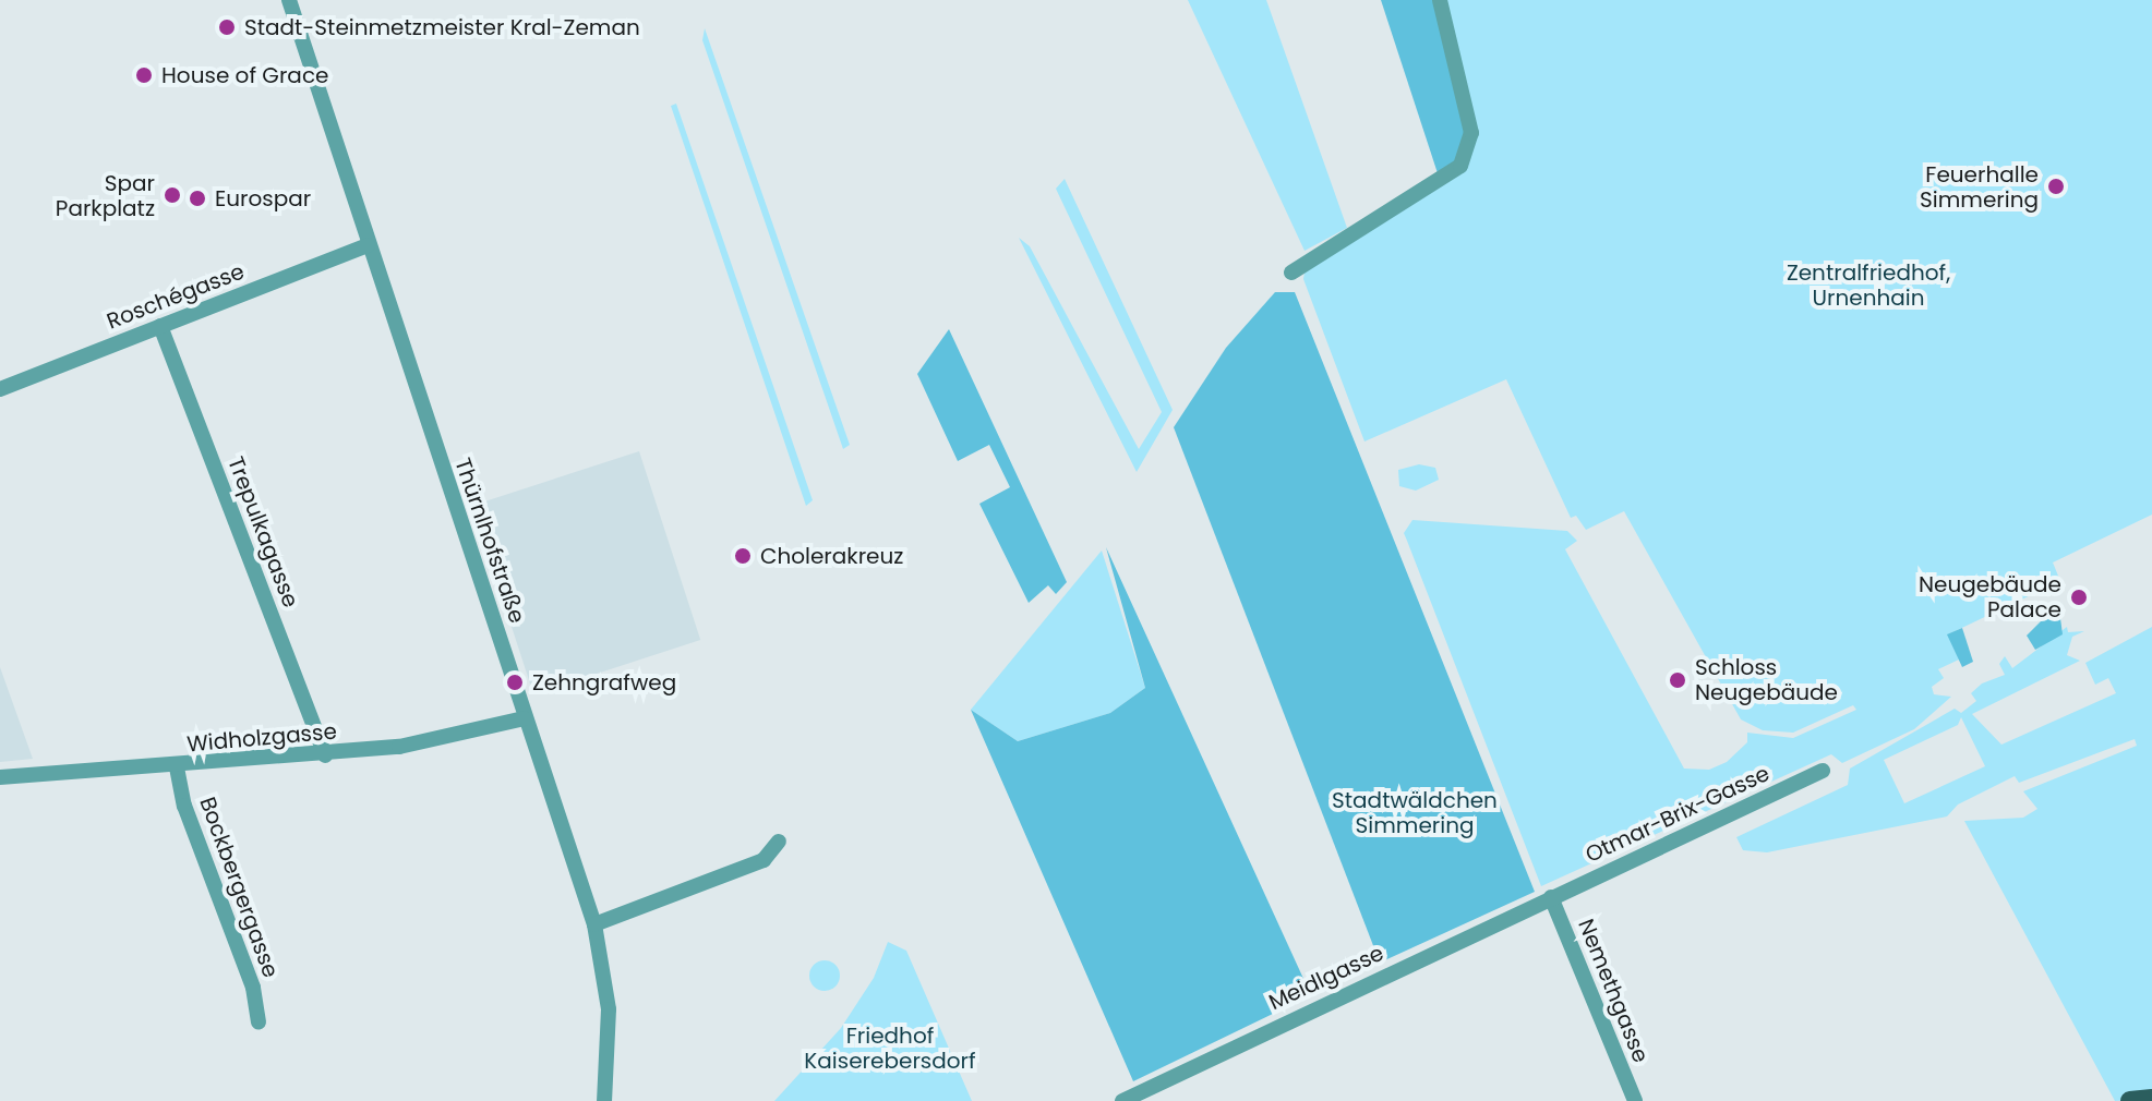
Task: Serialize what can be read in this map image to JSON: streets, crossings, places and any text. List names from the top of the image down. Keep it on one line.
{"streets":{"street":["Roschégasse","Trepulkagasse","Thürnlhofstraße","Widholzgasse","Otmar-Brix-Gasse","Bockbergergasse","Meidlgasse","Nemethgasse"]},"crossings":[["Roschégasse","Trepulkagasse"],["Roschégasse","Thürnlhofstraße"],["Trepulkagasse","Widholzgasse"],["Thürnlhofstraße","Widholzgasse"],["Widholzgasse","Bockbergergasse"],["Otmar-Brix-Gasse","Meidlgasse"],["Otmar-Brix-Gasse","Nemethgasse"],["Meidlgasse","Nemethgasse"]],"parks":["Zentralfriedhof, Urnenhain","Stadtwäldchen Simmering","Friedhof Kaiserebersdorf"],"places":["Stadt-Steinmetzmeister Kral-Zeman","House of Grace","Feuerhalle Simmering","Spar Parkplatz","Eurospar","Cholerakreuz","Neugebäude Palace","Schloss Neugebäude","Zehngrafweg"]}
